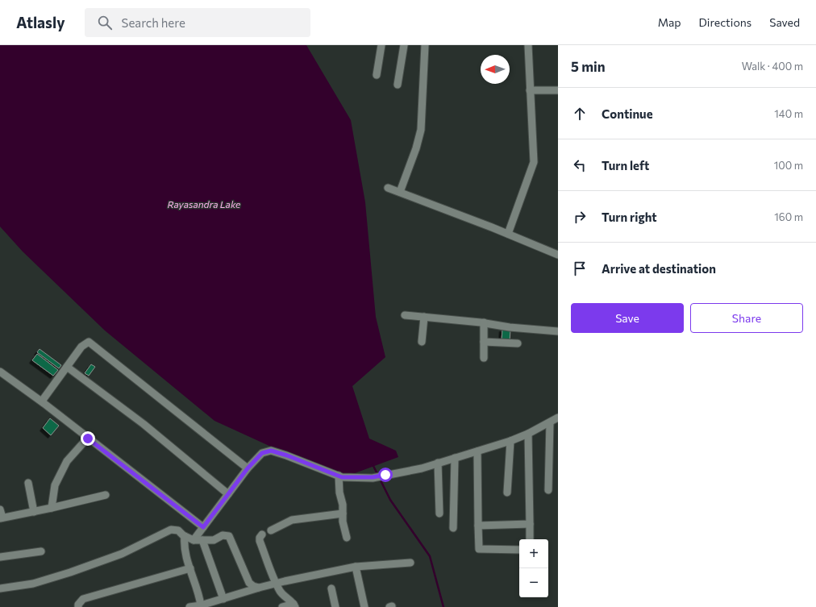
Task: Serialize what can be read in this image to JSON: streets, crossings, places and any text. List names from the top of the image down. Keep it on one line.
{"water":["Rayasandra Lake"],"north":"left","page":{"header":"Atlasly","search":"Search here","nav":["Map","Directions","Saved"],"heading":["5 min","Walk · 400 m"],"list":[["Continue","140 m"],["Turn left","100 m"],["Turn right","160 m"],"Arrive at destination"],"buttons":["Save","Share"],"map_buttons":["+","−"]}}
